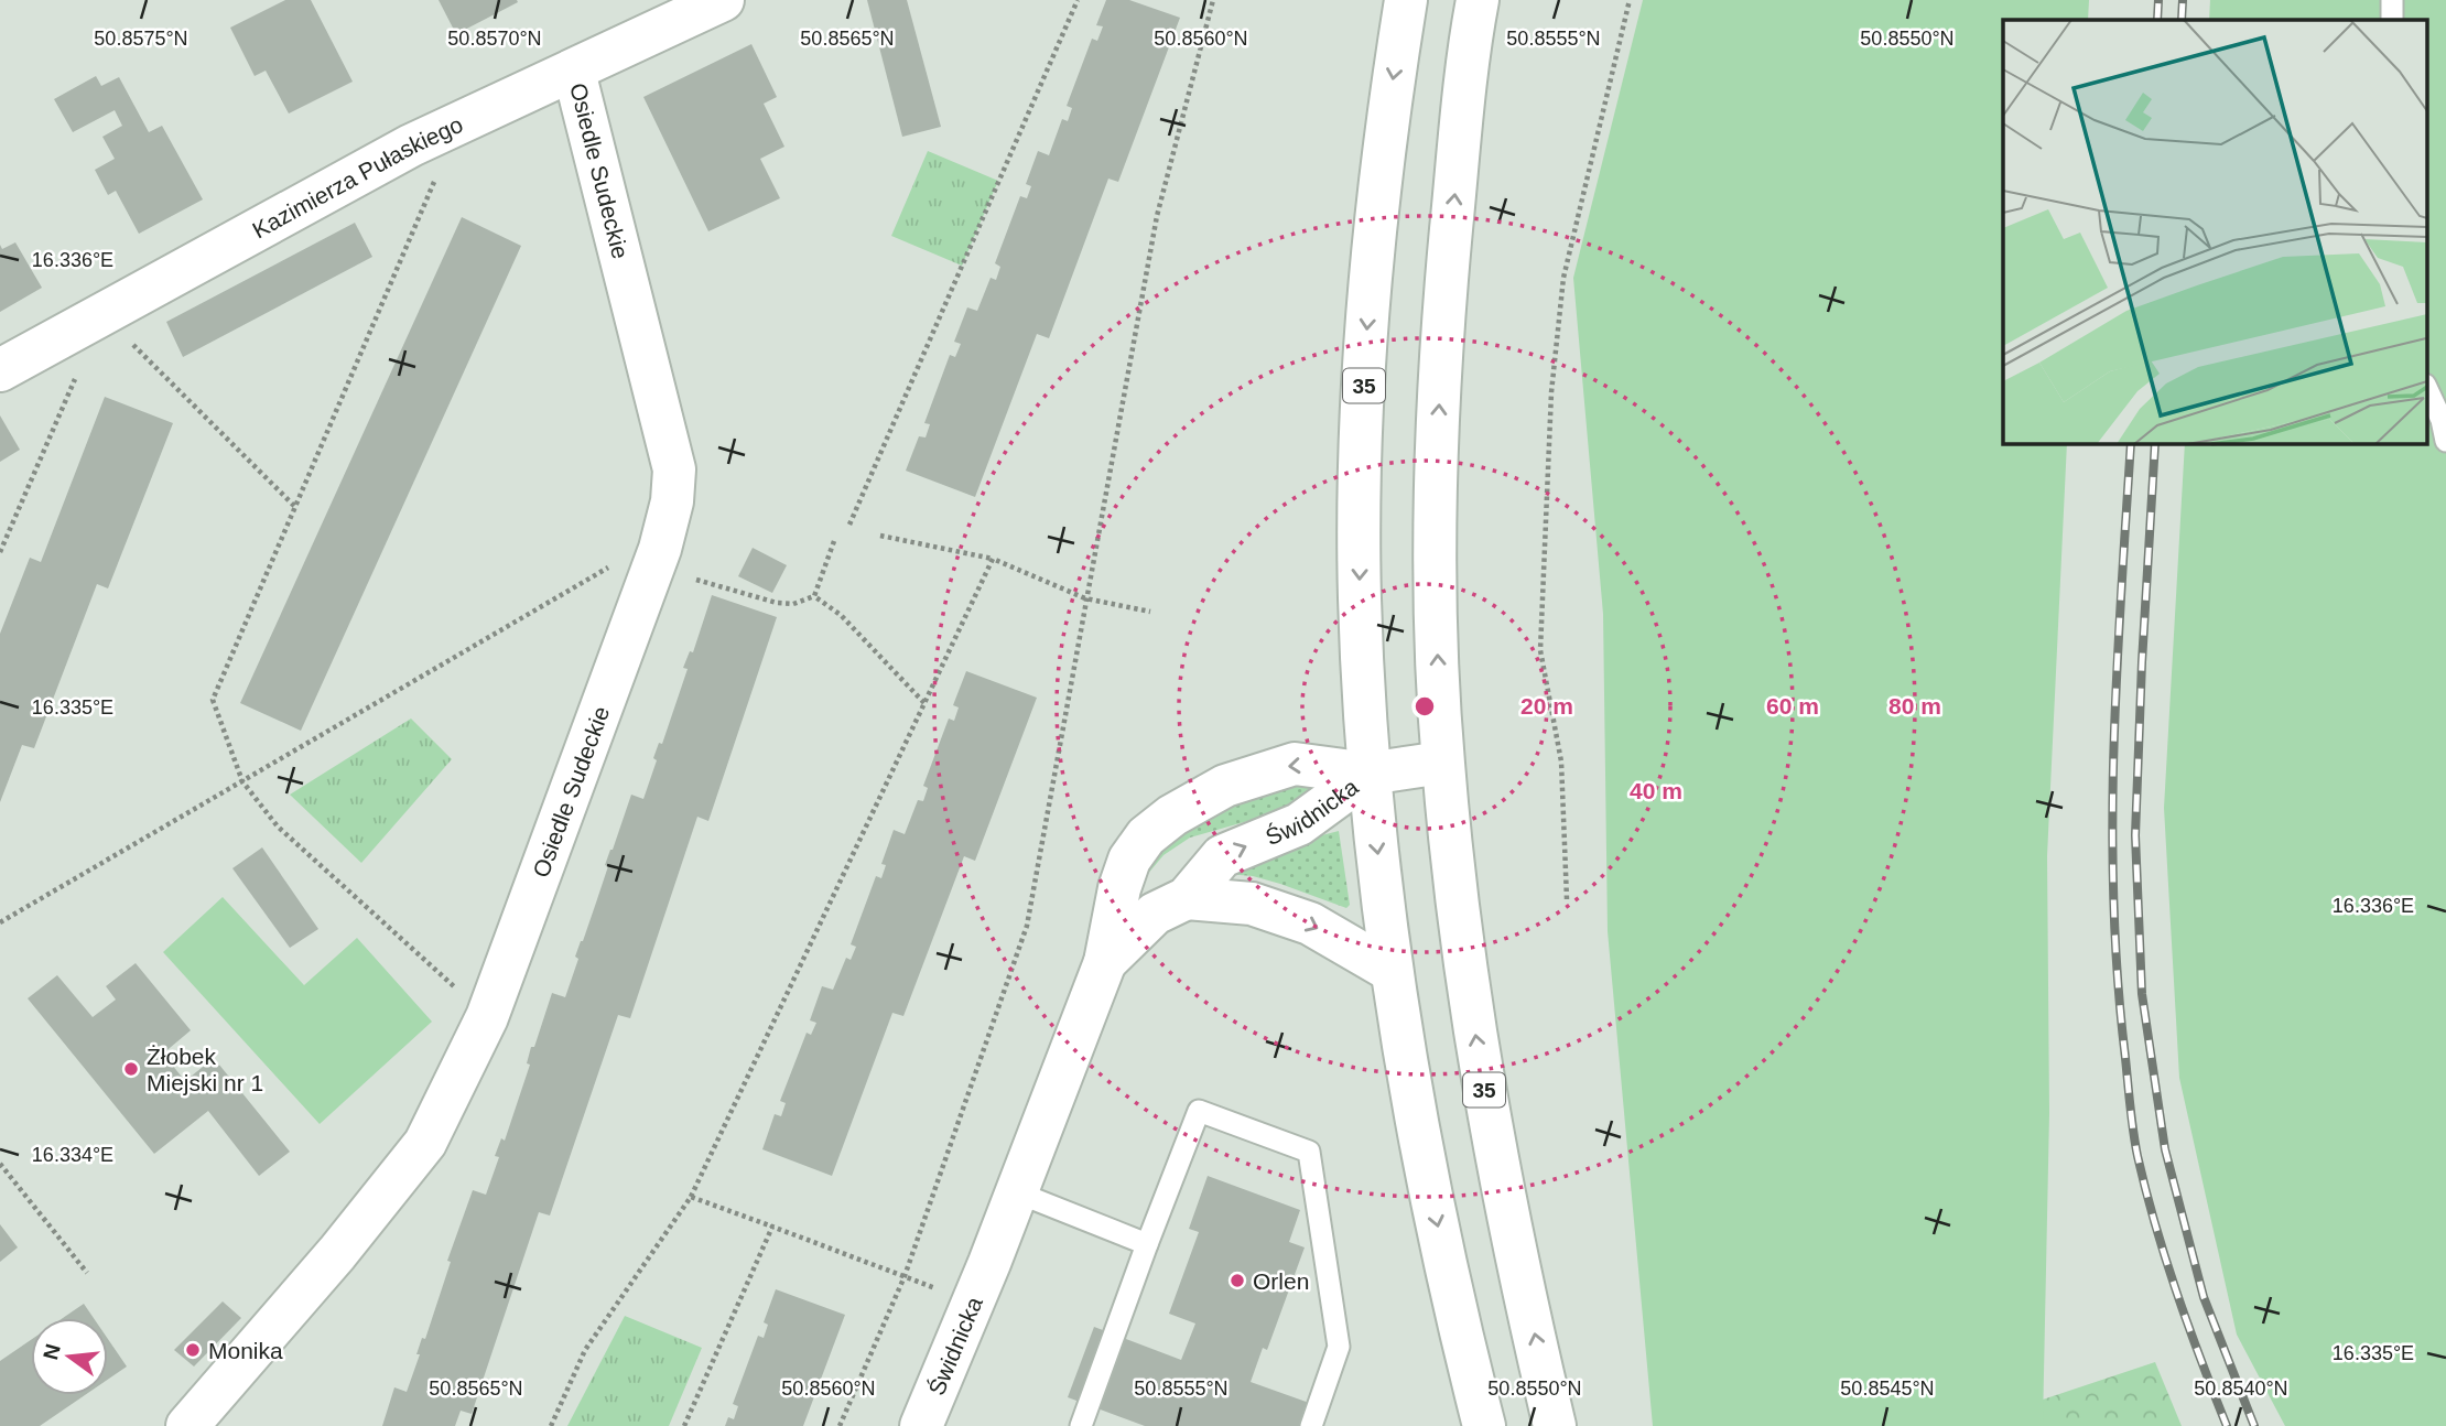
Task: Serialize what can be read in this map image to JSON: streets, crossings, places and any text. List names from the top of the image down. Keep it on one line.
{"streets":{"street":["Osiedle Sudeckie","Kazimierza Pułaskiego","35","Świdnicka"]},"crossings":[["Osiedle Sudeckie","Kazimierza Pułaskiego"],["35","Świdnicka"]],"places":["Żłobek Miejski nr 1","Orlen","Monika"],"north":"left","coordinates":["50.8570°N","50.8565°N","50.8560°N","50.8555°N","50.8550°N","50.8575°N","16.336°E","16.335°E","16.334°E","50.8545°N","50.8540°N"],"rings":["20 m","60 m","80 m","40 m"]}
